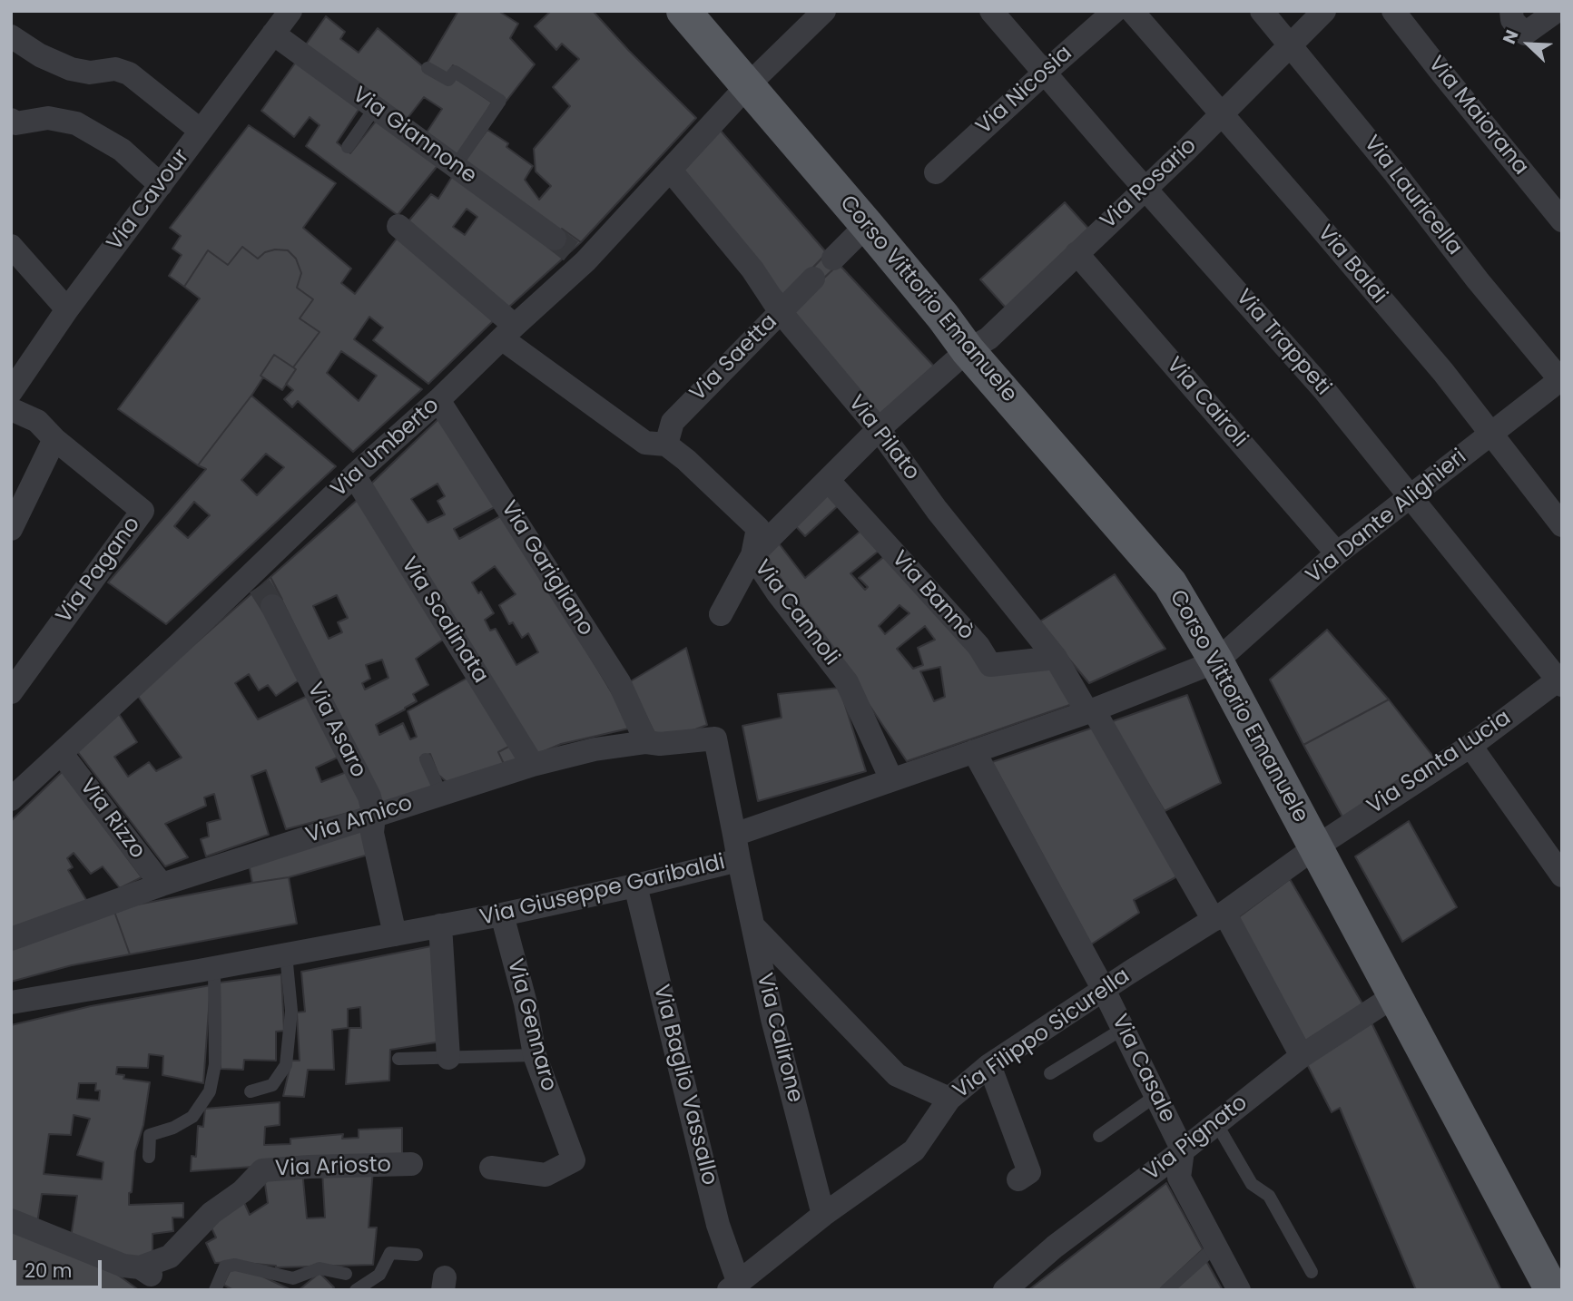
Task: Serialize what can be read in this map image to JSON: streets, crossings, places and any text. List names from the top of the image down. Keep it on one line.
{"streets":{"main road":["Corso Vittorio Emanuele"],"street":["Via Nicosia","Via Maiorana","Via Giannone","Via Rosario","Via Lauricella","Via Cavour","Via Baldi","Via Trappeti","Via Saetta","Via Cairoli","Via Pilato","Via Umberto","Via Dante Alighieri","Via Garigliano","Via Pagano","Via Bannò","Via Cannoli","Via Scalinata","Via Asaro","Via Santa Lucia","Via Rizzo","Via Amico","Via Giuseppe Garibaldi","Via Gennaro","Via Filippo Sicurella","Via Calirone","Via Casale","Via Baglio Vassallo","Via Pignato","Via Ariosto"]},"crossings":[["Via Nicosia","Via Trappeti"],["Via Giannone","Via Cavour"],["Via Giannone","Via Umberto"],["Via Rosario","Via Lauricella"],["Via Rosario","Via Baldi"],["Via Rosario","Corso Vittorio Emanuele"],["Via Rosario","Via Trappeti"],["Via Rosario","Via Cairoli"],["Via Rosario","Via Pilato"],["Via Rosario","Via Bannò"],["Via Rosario","Via Cannoli"],["Via Lauricella","Via Dante Alighieri"],["Via Baldi","Via Dante Alighieri"],["Corso Vittorio Emanuele","Via Umberto"],["Corso Vittorio Emanuele","Via Dante Alighieri"],["Corso Vittorio Emanuele","Via Santa Lucia"],["Corso Vittorio Emanuele","Via Giuseppe Garibaldi"],["Corso Vittorio Emanuele","Via Filippo Sicurella"],["Corso Vittorio Emanuele","Via Pignato"],["Via Trappeti","Via Dante Alighieri"],["Via Trappeti","Via Santa Lucia"],["Via Saetta","Via Pilato"],["Via Saetta","Via Cannoli"],["Via Cairoli","Via Dante Alighieri"],["Via Pilato","Via Umberto"],["Via Pilato","Via Bannò"],["Via Pilato","Via Giuseppe Garibaldi"],["Via Pilato","Via Filippo Sicurella"],["Via Pilato","Via Pignato"],["Via Umberto","Via Garigliano"],["Via Umberto","Via Cannoli"],["Via Umberto","Via Scalinata"],["Via Umberto","Via Rizzo"],["Via Dante Alighieri","Via Giuseppe Garibaldi"],["Via Garigliano","Via Amico"],["Via Cannoli","Via Giuseppe Garibaldi"],["Via Scalinata","Via Amico"],["Via Asaro","Via Amico"],["Via Asaro","Via Giuseppe Garibaldi"],["Via Santa Lucia","Via Filippo Sicurella"],["Via Rizzo","Via Amico"],["Via Amico","Via Giuseppe Garibaldi"],["Via Giuseppe Garibaldi","Via Gennaro"],["Via Giuseppe Garibaldi","Via Calirone"],["Via Giuseppe Garibaldi","Via Casale"],["Via Giuseppe Garibaldi","Via Baglio Vassallo"],["Via Filippo Sicurella","Via Calirone"],["Via Filippo Sicurella","Via Casale"],["Via Filippo Sicurella","Via Baglio Vassallo"],["Via Casale","Via Pignato"]],"scale_bar":"20 m","north":"top left"}
